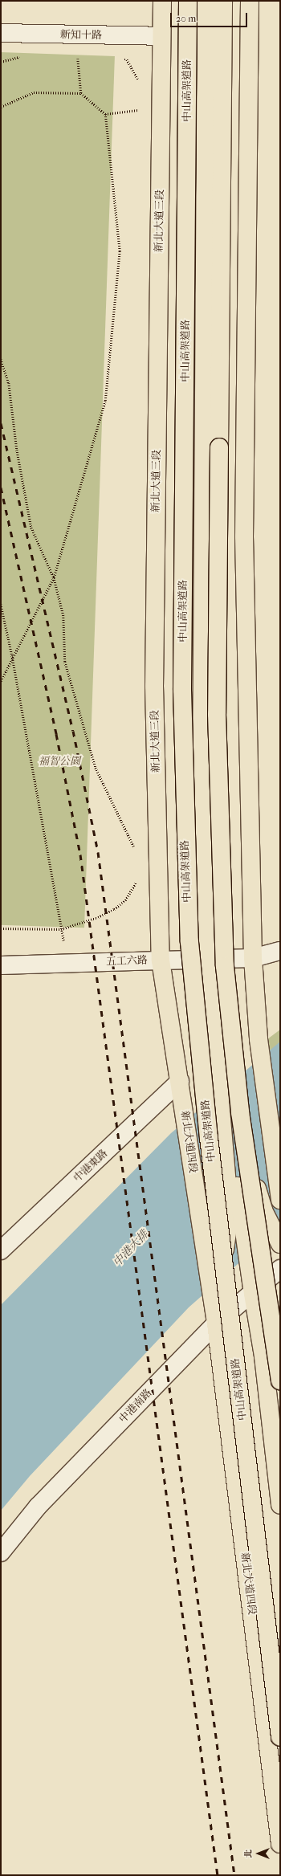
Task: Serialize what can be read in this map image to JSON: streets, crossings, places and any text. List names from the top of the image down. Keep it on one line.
{"streets":{"main road":["中山高架道路","新北大道三段","新北大道四段"],"street":["新知十路","五工六路","中港東路","中港南路"]},"crossings":[["新知十路","新北大道三段"],["新北大道三段","五工六路"],["新北大道三段","新北大道四段"],["五工六路","新北大道四段"],["新北大道四段","中港東路"],["新北大道四段","中港南路"]],"water":["中港大排"],"parks":["福智公園"],"scale_bar":"20 m","north":"left"}
